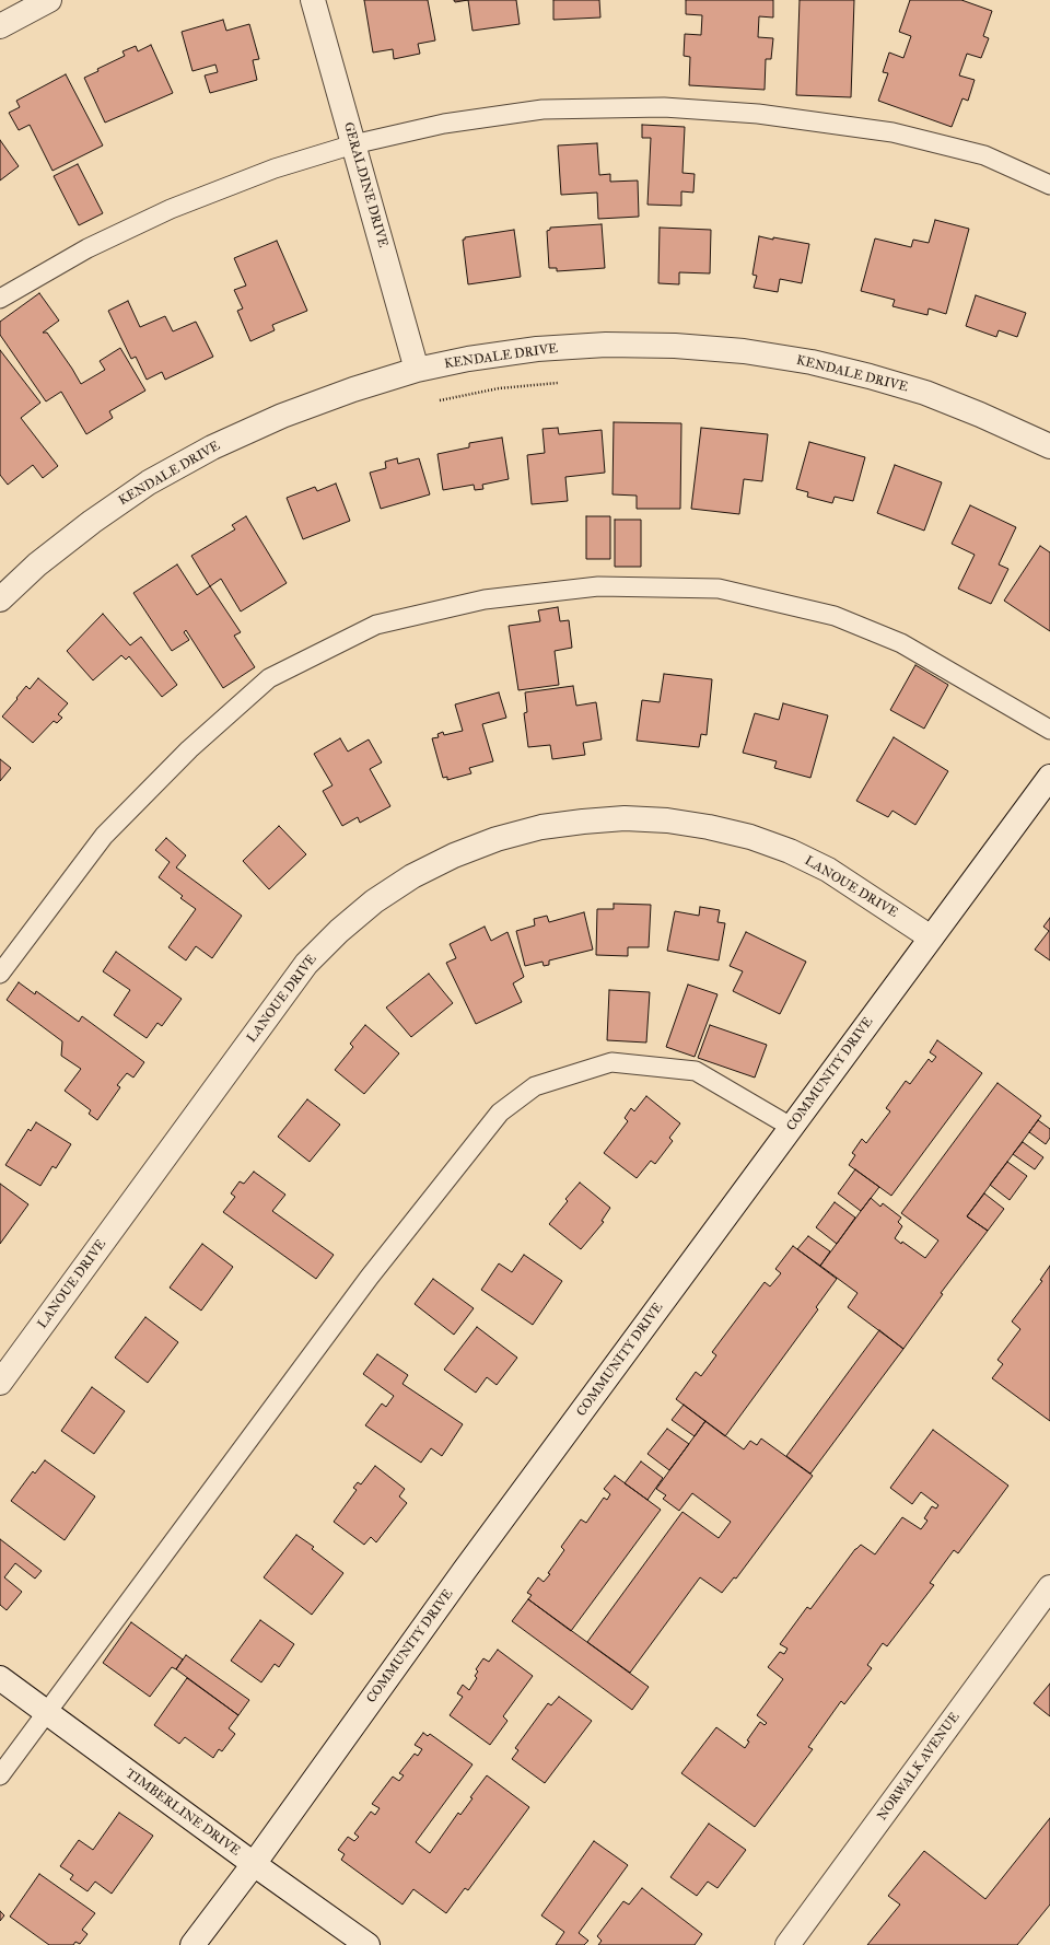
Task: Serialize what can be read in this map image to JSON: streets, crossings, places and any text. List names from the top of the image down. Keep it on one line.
{"streets":{"street":["GERALDINE DRIVE","KENDALE DRIVE","LANOUE DRIVE","COMMUNITY DRIVE","NORWALK AVENUE","TIMBERLINE DRIVE"]},"crossings":[["GERALDINE DRIVE","KENDALE DRIVE"],["LANOUE DRIVE","COMMUNITY DRIVE"],["COMMUNITY DRIVE","TIMBERLINE DRIVE"]]}
